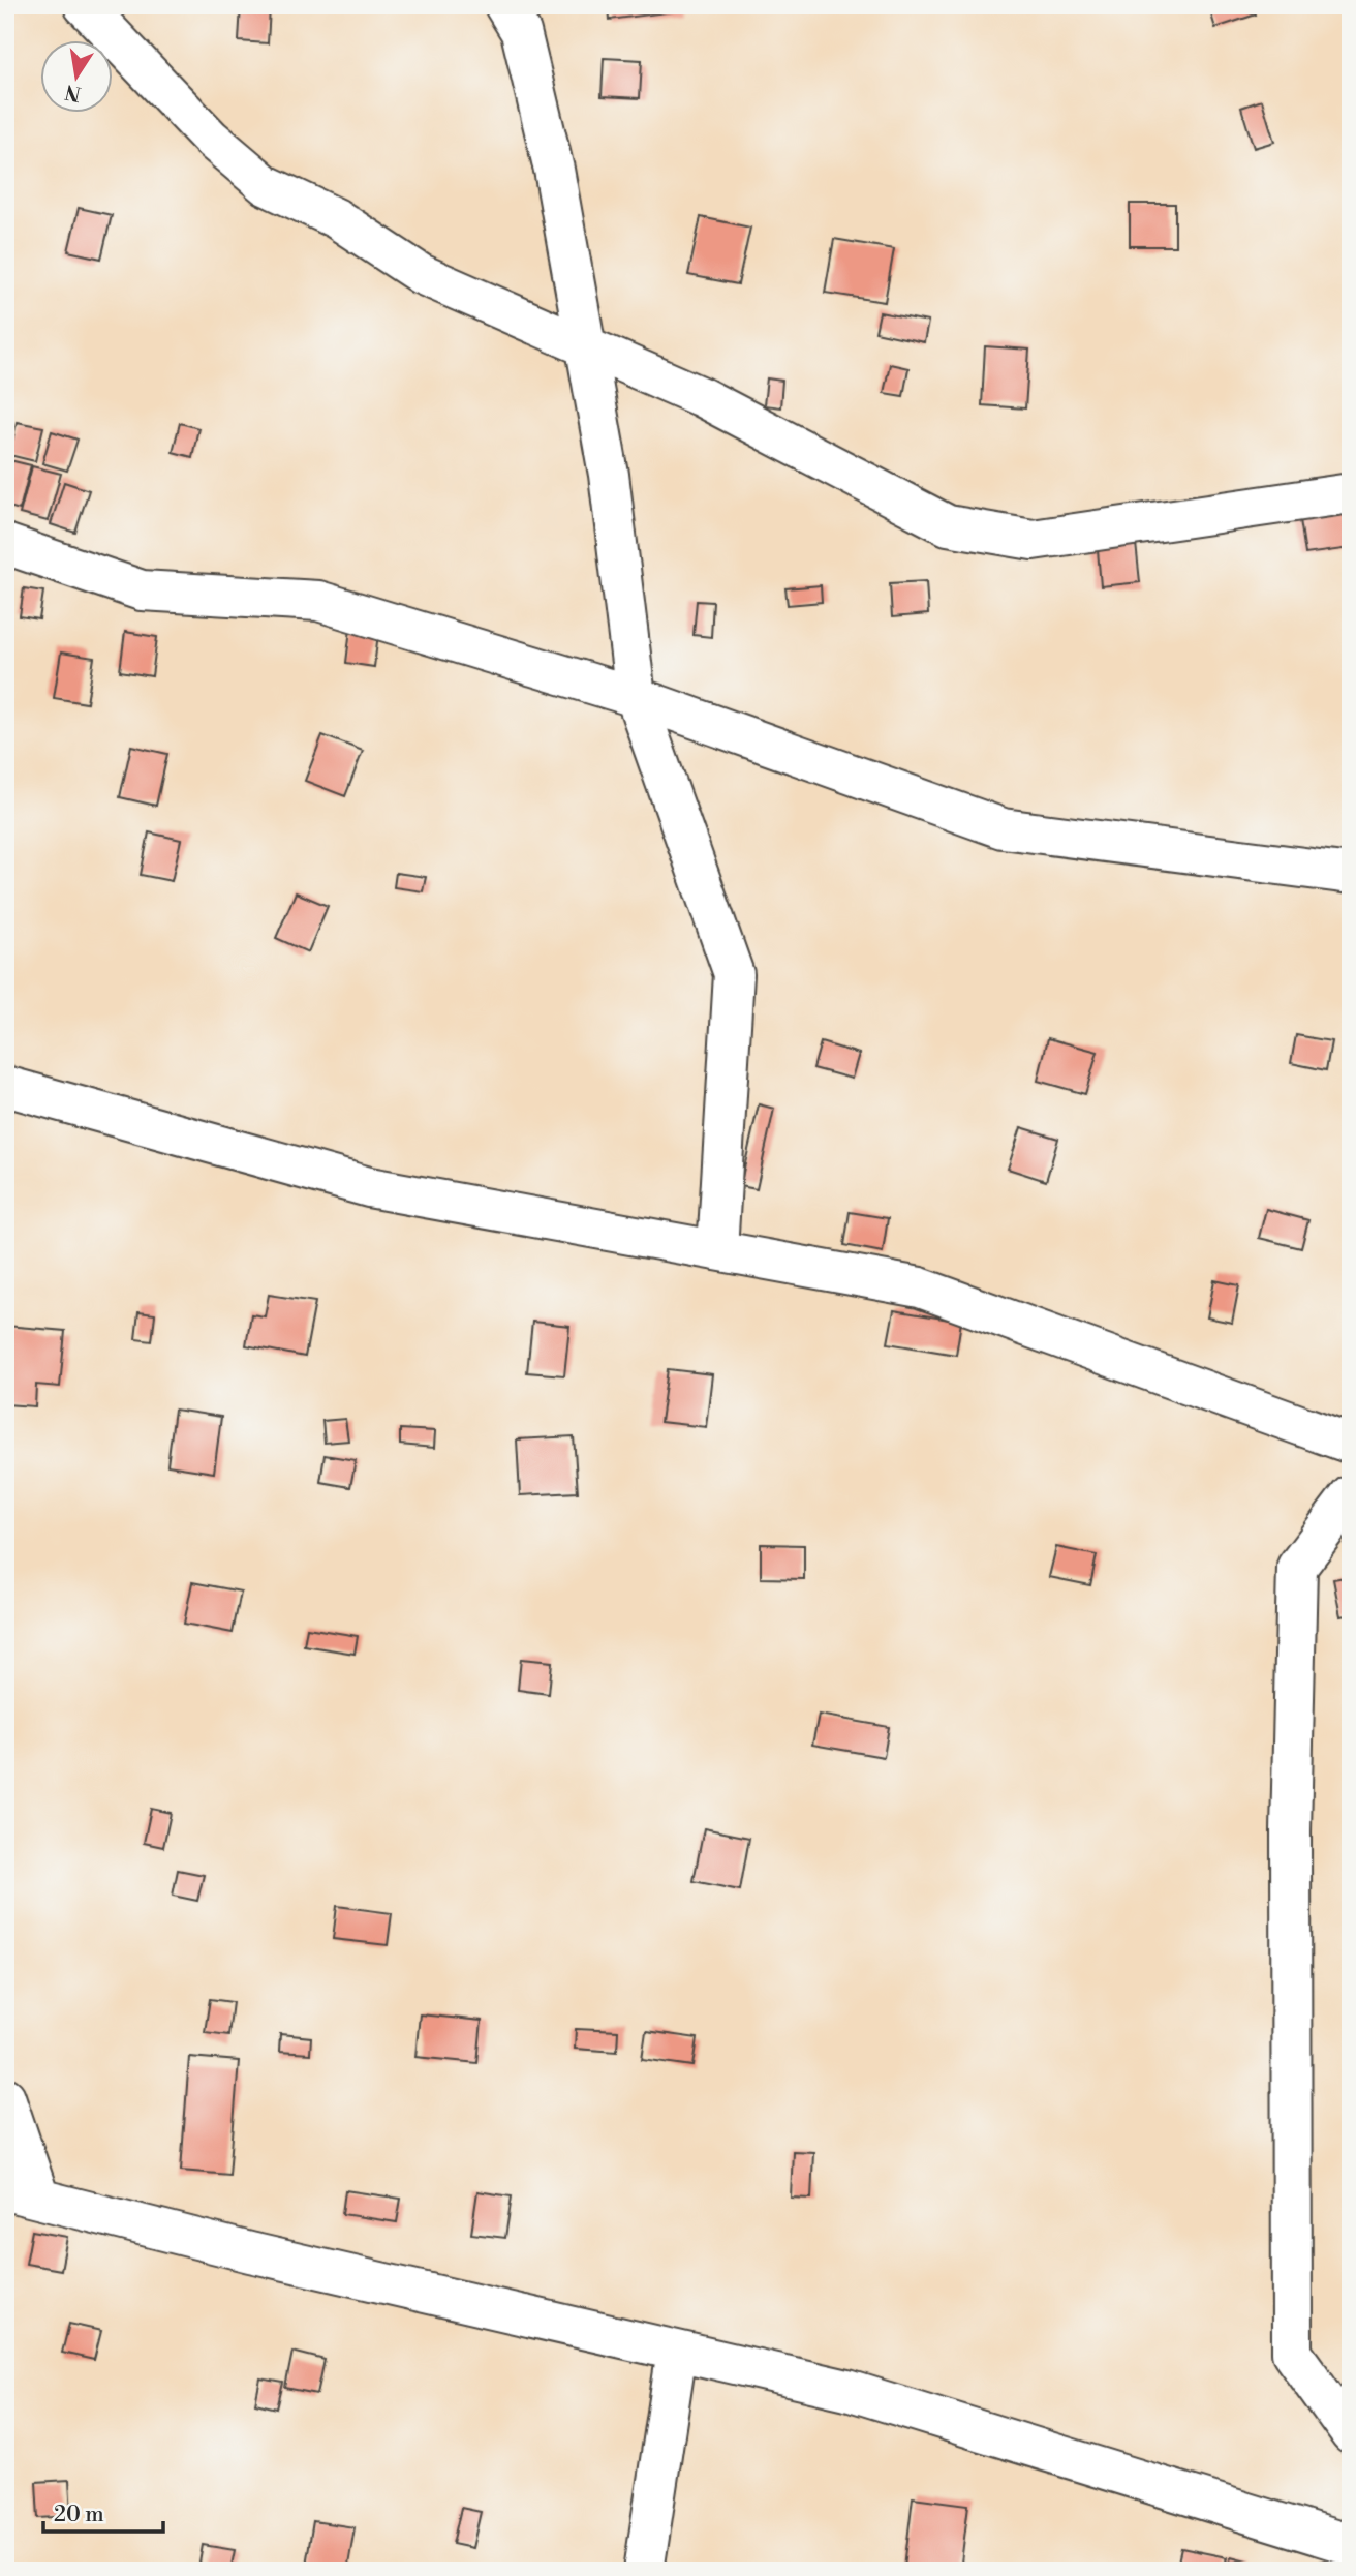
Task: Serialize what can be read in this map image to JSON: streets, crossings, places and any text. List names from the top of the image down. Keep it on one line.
{"scale_bar":"20 m","north":"bottom"}
